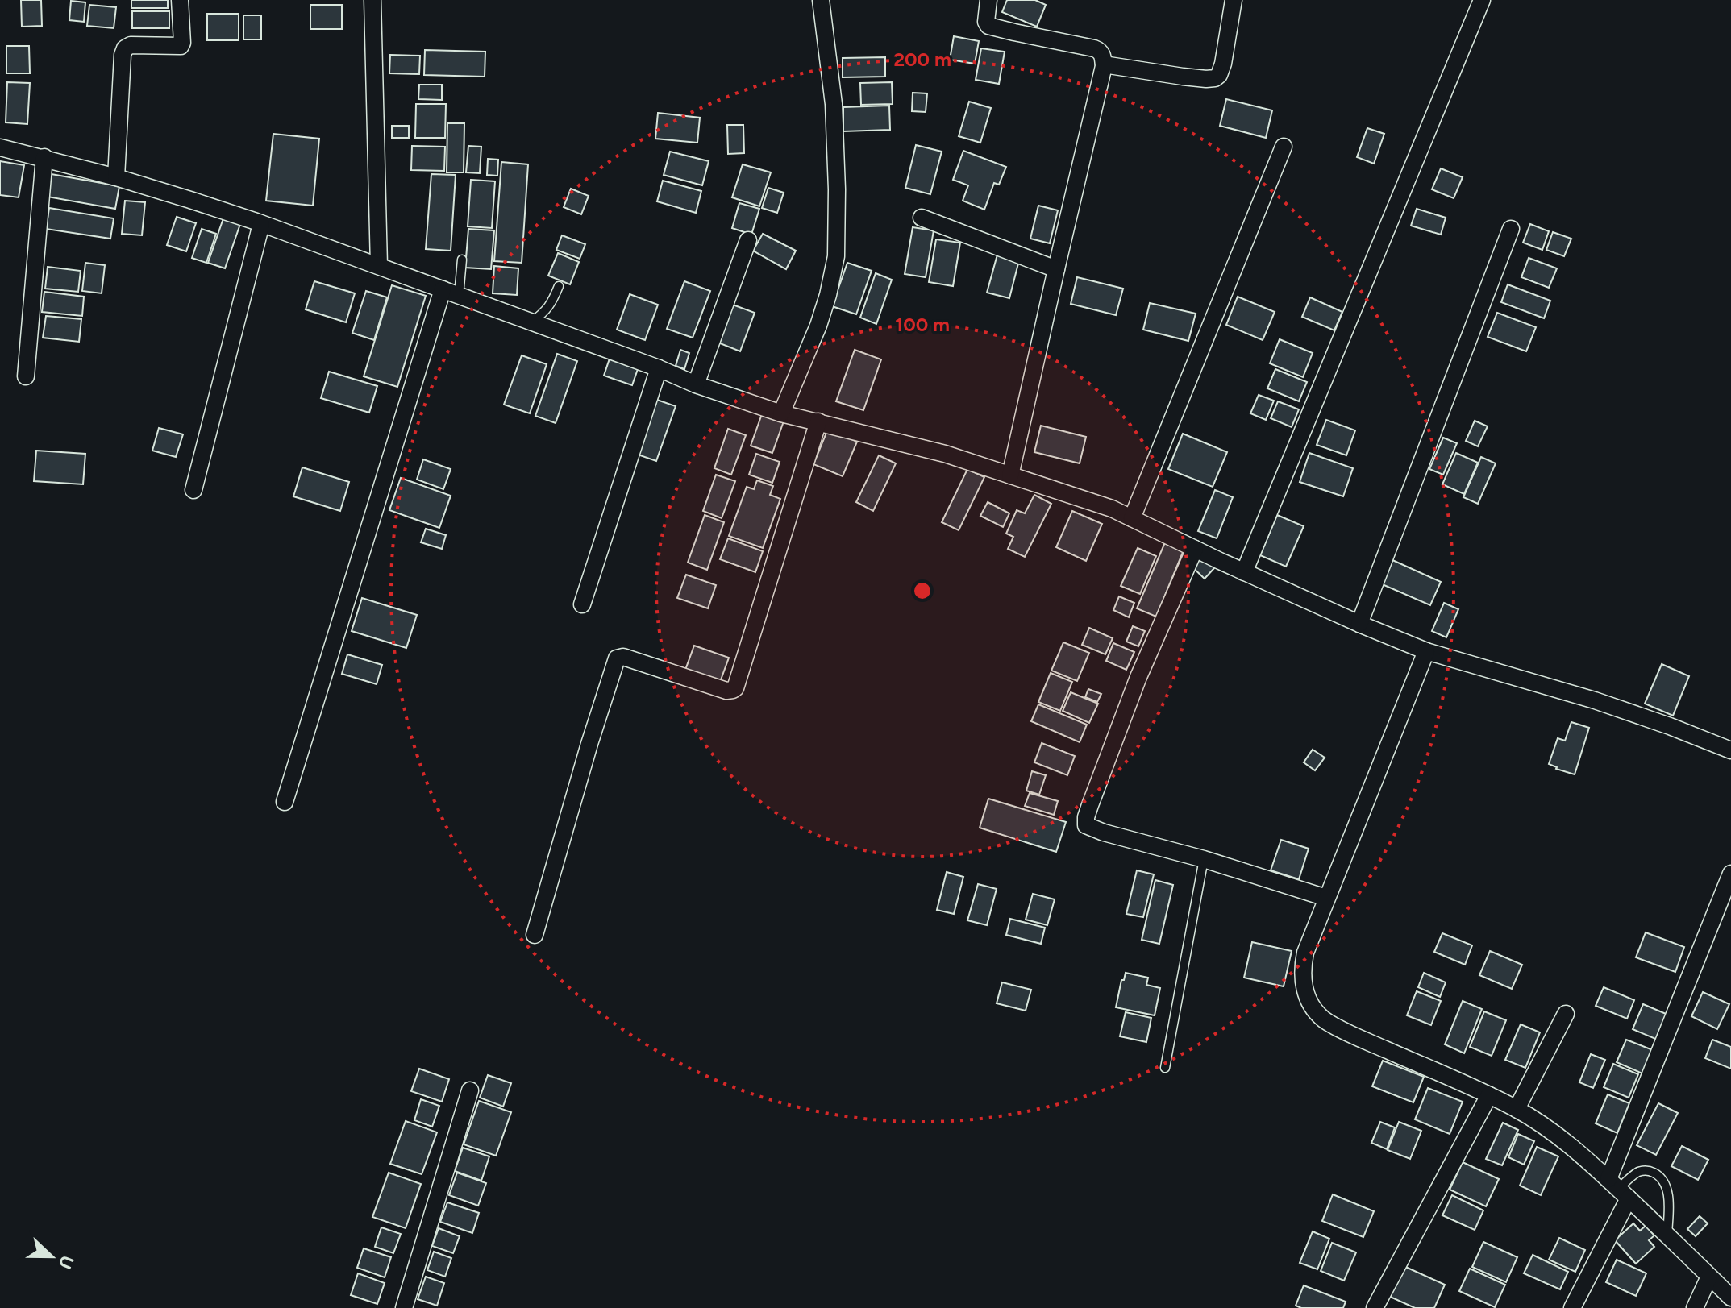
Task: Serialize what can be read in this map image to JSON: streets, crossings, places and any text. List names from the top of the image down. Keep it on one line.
{"north":"right","rings":["200 m","100 m"]}
